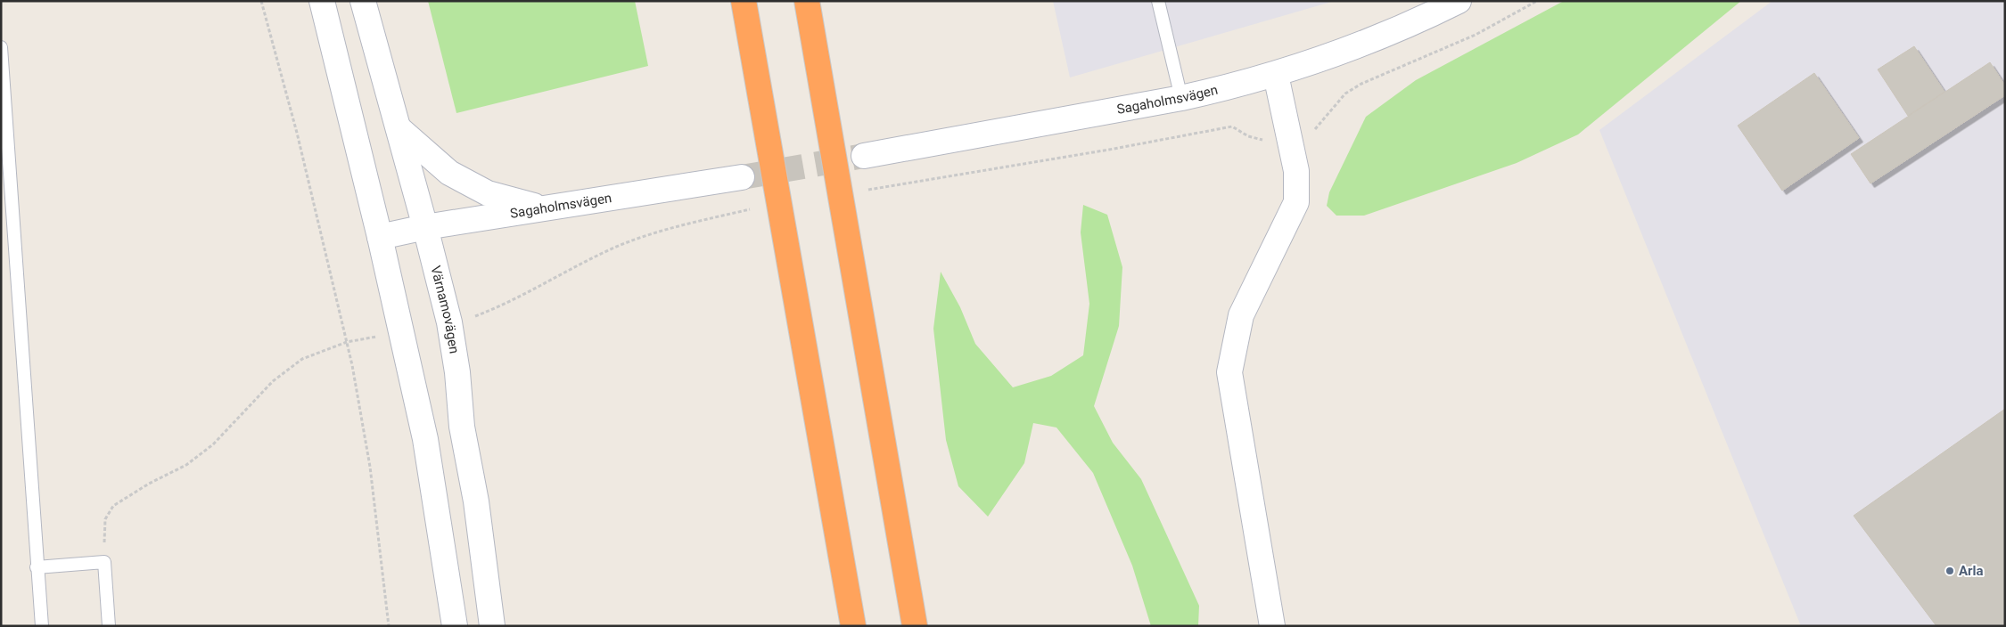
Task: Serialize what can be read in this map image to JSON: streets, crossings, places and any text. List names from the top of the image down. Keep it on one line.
{"streets":{"street":["Sagaholmsvägen","Värnamovägen"]},"crossings":[["Sagaholmsvägen","Värnamovägen"]],"places":["Arla"]}
